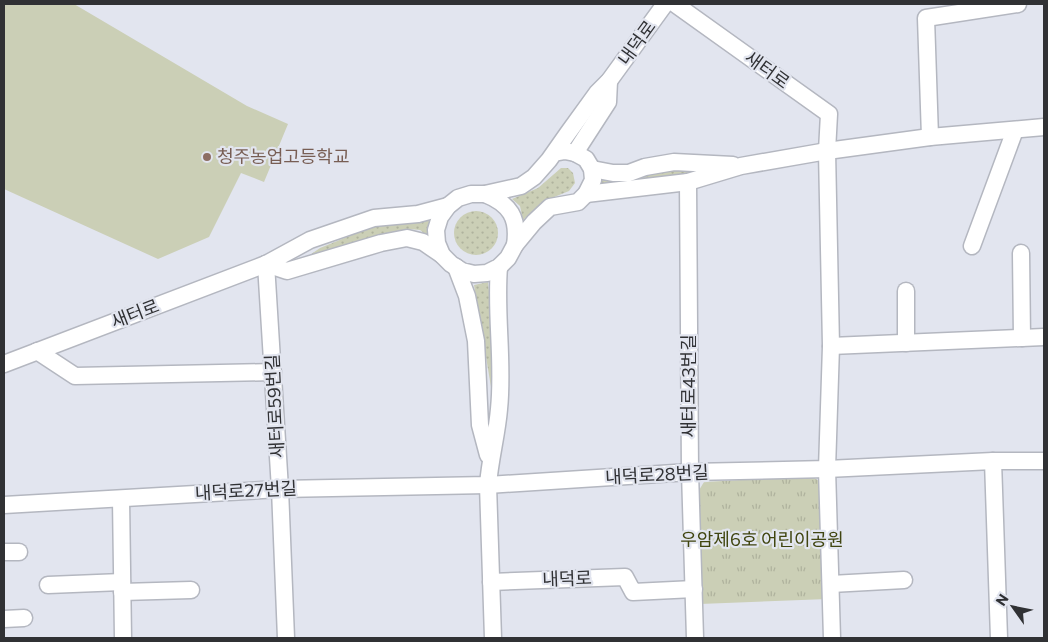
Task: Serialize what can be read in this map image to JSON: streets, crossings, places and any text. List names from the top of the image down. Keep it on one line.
{"streets":{"street":["내덕로","새터로","새터로43번길","새터로59번길","내덕로28번길","내덕로27번길"]},"crossings":[["내덕로","새터로"],["내덕로","새터로43번길"],["새터로","새터로59번길"],["새터로43번길","내덕로28번길"],["새터로59번길","내덕로27번길"],["내덕로28번길","내덕로27번길"]],"parks":["우암제6호 어린이공원"],"places":["청주농업고등학교"],"north":"top left"}
